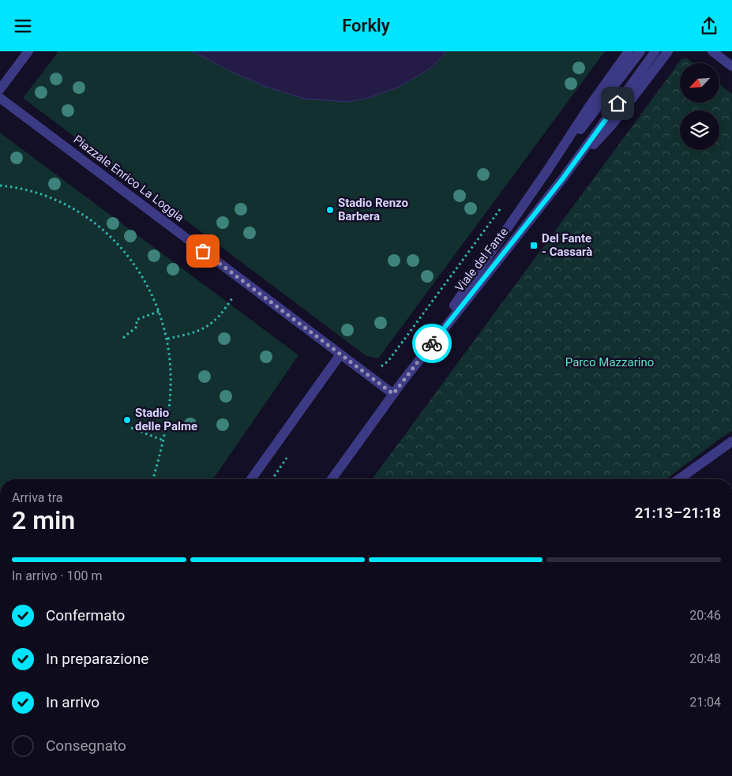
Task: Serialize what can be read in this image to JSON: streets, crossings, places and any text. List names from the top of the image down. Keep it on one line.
{"streets":{"street":["Piazzale Enrico La Loggia","Viale del Fante"]},"crossings":[["Piazzale Enrico La Loggia","Viale del Fante"]],"parks":["Parco Mazzarino"],"places":{"other":["Stadio Renzo Barbera","Stadio delle Palme"],"transit":["Del Fante - Cassarà"]},"north":"bottom left","page":{"header":"Forkly","heading":["2 min","Arriva tra","21:13–21:18"],"bar":"In arrivo · 100 m","list":[["Confermato","20:46"],["In preparazione","20:48"],["In arrivo","21:04"],"Consegnato"]}}
